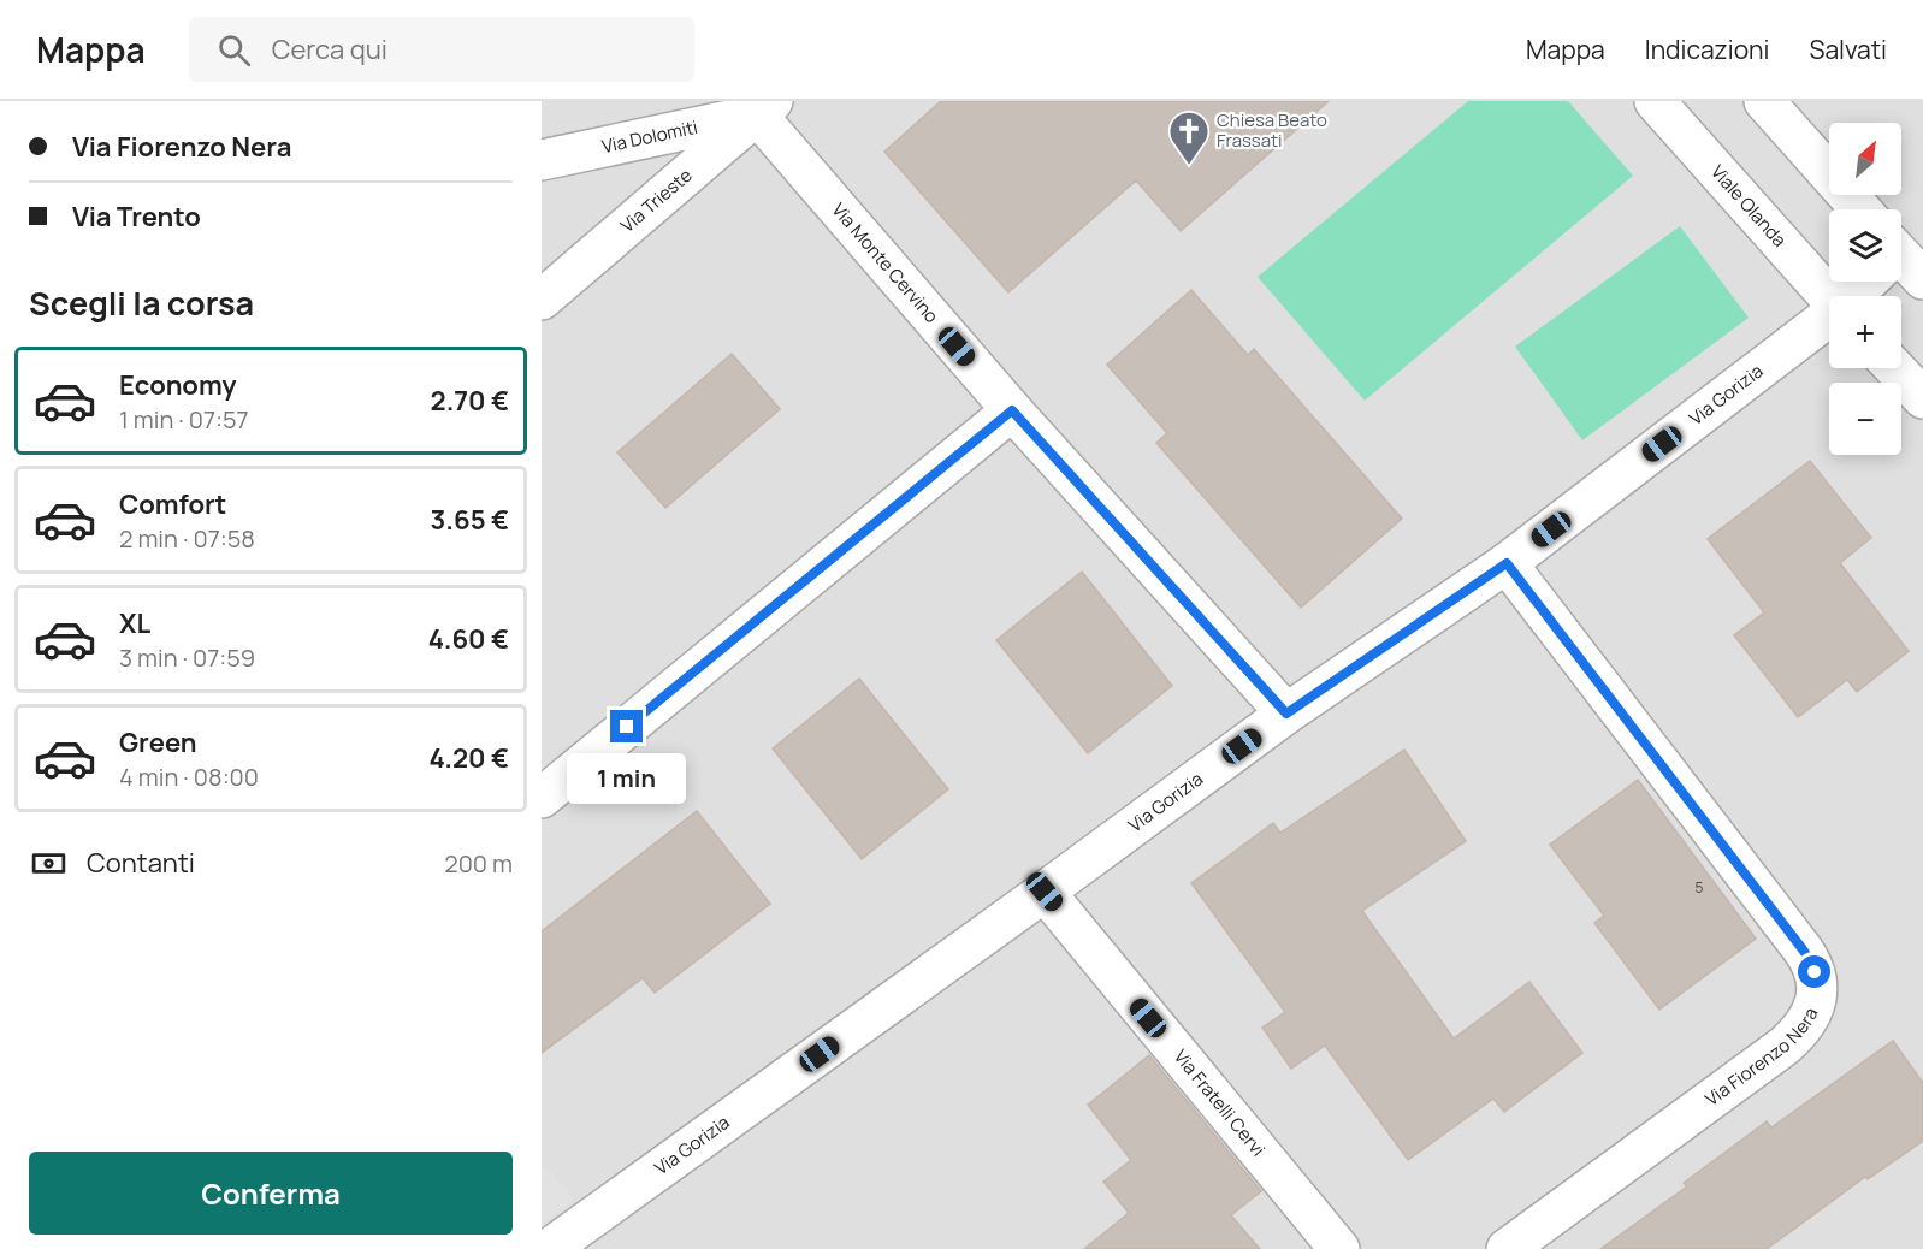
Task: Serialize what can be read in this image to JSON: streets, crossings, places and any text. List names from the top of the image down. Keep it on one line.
{"streets":{"street":["Via Dolomiti","Via Trieste","Viale Olanda","Via Monte Cervino","Via Gorizia","Via Fiorenzo Nera","Via Fratelli Cervi"]},"crossings":[["Via Dolomiti","Via Trieste"],["Via Dolomiti","Via Monte Cervino"],["Via Trieste","Via Monte Cervino"],["Via Monte Cervino","Via Gorizia"],["Via Gorizia","Via Fiorenzo Nera"],["Via Gorizia","Via Fratelli Cervi"]],"places":{"church":["Chiesa Beato Frassati"]},"house_numbers":["5"],"north":"top right","page":{"header":"Mappa","search":"Cerca qui","nav":["Mappa","Indicazioni","Salvati"],"banner":["Via Fiorenzo Nera","Via Trento"],"map_buttons":["+","−"],"heading":"Scegli la corsa","list":[{"name":"Economy","note":"1 min · 07:57","value":"2.70 €"},{"name":"Comfort","note":"2 min · 07:58","value":"3.65 €"},{"name":"XL","note":"3 min · 07:59","value":"4.60 €"},{"name":"Green","note":"4 min · 08:00","value":"4.20 €"}],"bubble":"1 min","pay":["Contanti","200 m"],"buttons":"Conferma"}}
